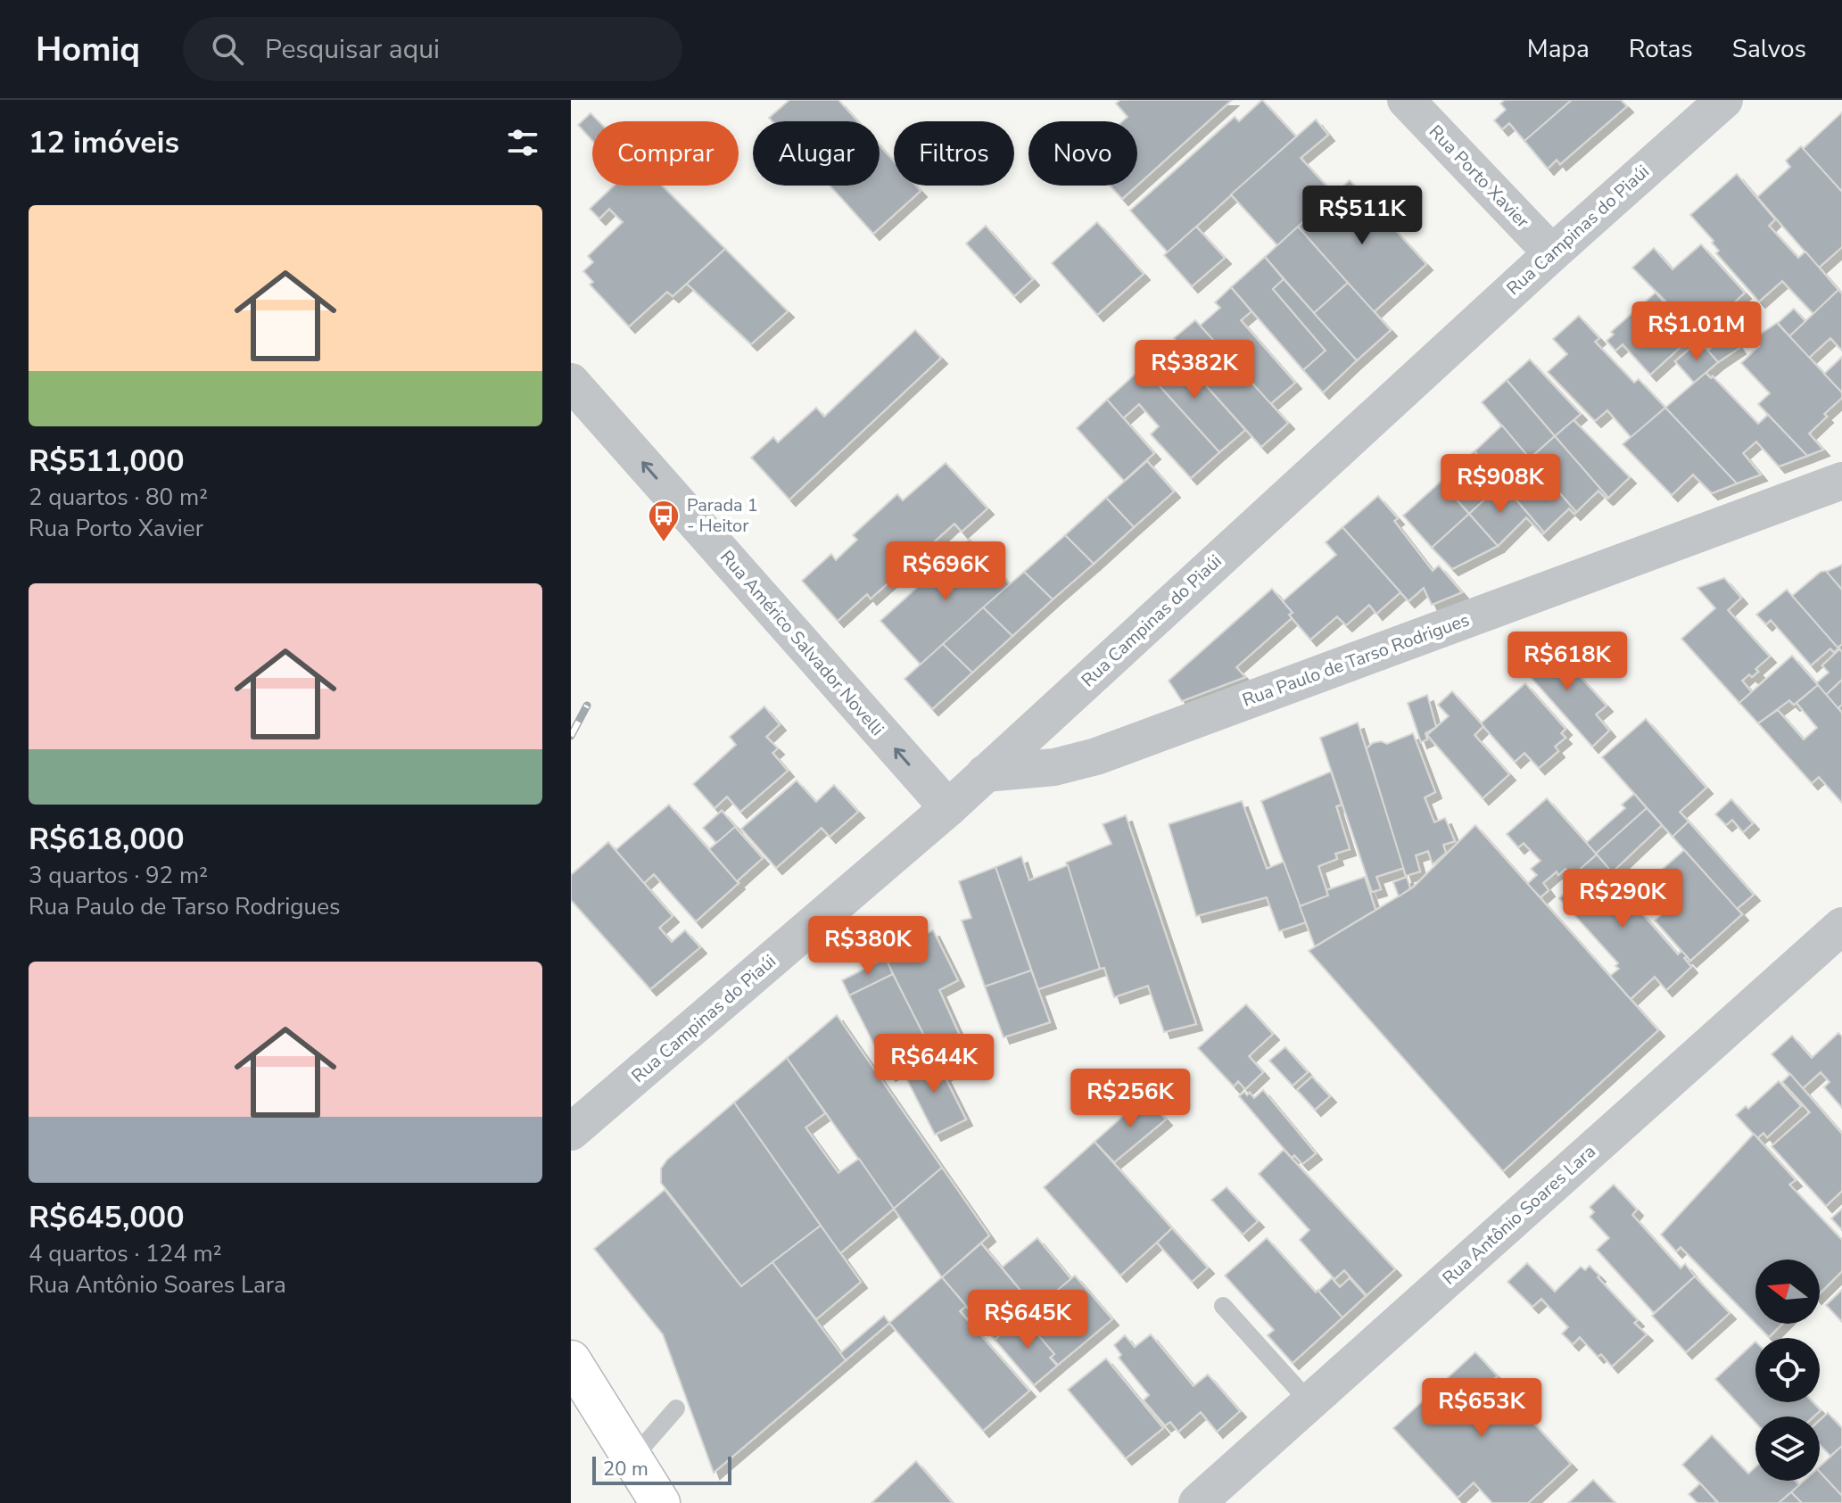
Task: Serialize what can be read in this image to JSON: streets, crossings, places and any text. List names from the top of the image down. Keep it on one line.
{"streets":{"street":["Rua Porto Xavier","Rua Campinas do Piaúi","Rua Américo Salvador Novelli","Rua Paulo de Tarso Rodrigues","Rua Antônio Soares Lara"]},"crossings":[["Rua Porto Xavier","Rua Campinas do Piaúi"],["Rua Campinas do Piaúi","Rua Américo Salvador Novelli"],["Rua Campinas do Piaúi","Rua Paulo de Tarso Rodrigues"]],"one_way":["Rua Américo Salvador Novelli"],"places":{"bus stop":["Parada 1 - Heitor"]},"scale_bar":"20 m","north":"left","page":{"header":"Homiq","search":"Pesquisar aqui","nav":["Mapa","Rotas","Salvos"],"heading":"12 imóveis","chip":["Comprar","Alugar","Filtros","Novo"],"list":[{"name":"R$511,000","note":"2 quartos · 80 m² · Rua Porto Xavier"},{"name":"R$618,000","note":"3 quartos · 92 m² · Rua Paulo de Tarso Rodrigues"},{"name":"R$645,000","note":"4 quartos · 124 m² · Rua Antônio Soares Lara"}],"price":["R$511K","R$1.01M","R$382K","R$908K","R$696K","R$618K","R$290K","R$380K","R$644K","R$256K","R$645K","R$653K"],"scale":"20 m"}}
